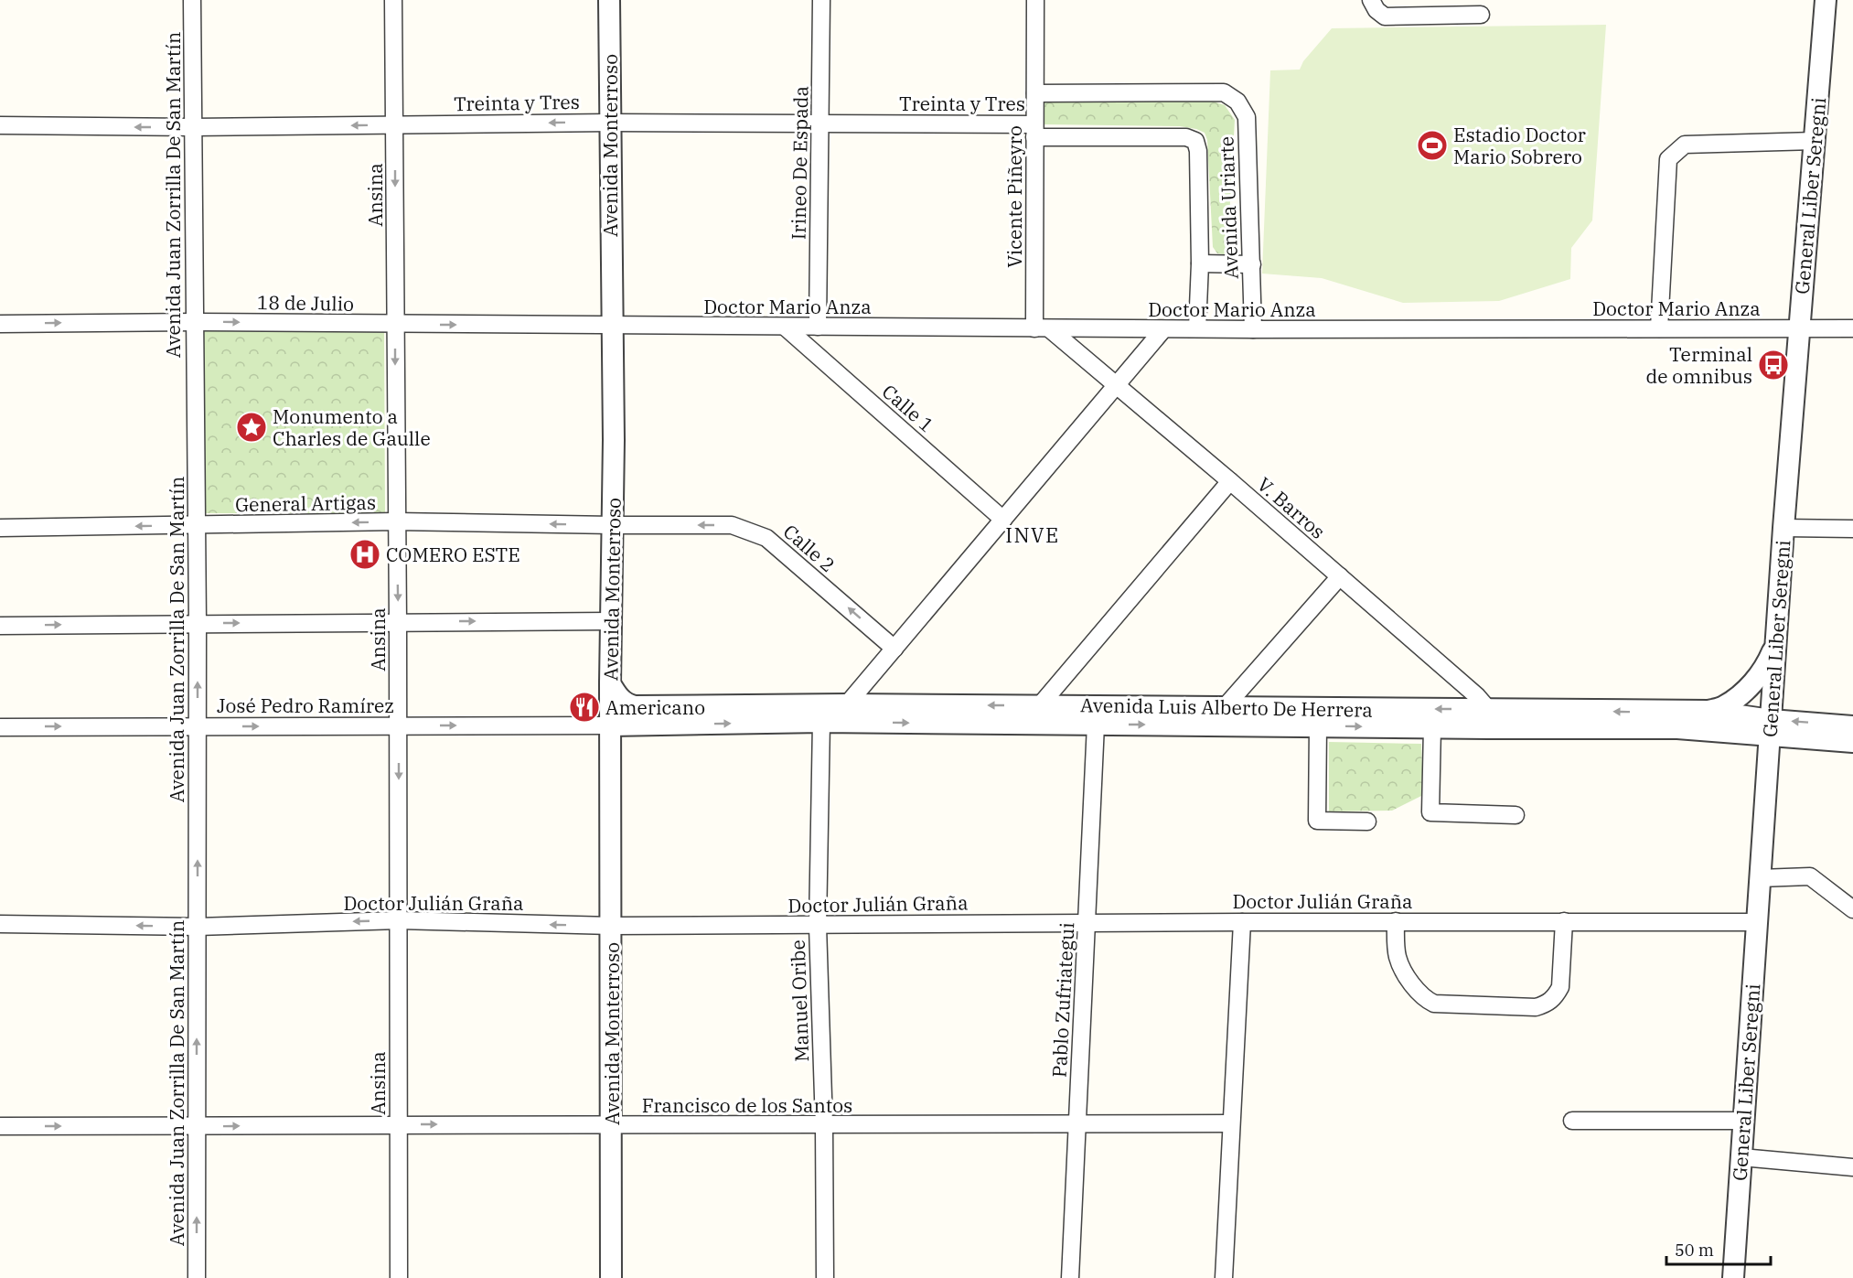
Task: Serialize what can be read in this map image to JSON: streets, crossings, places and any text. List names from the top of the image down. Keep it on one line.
{"streets":{"street":["Treinta y Tres","Avenida Monterroso","Irineo De Espada","Avenida Juan Zorrilla De San Martín","Ansina","General Liber Seregni","Vicente Piñeyro","Avenida Uriarte","18 de Julio","Doctor Mario Anza","Calle 1","General Artigas","V. Barros","Calle 2","José Pedro Ramírez","Avenida Luis Alberto De Herrera","Doctor Julián Graña","Pablo Zufriategui","Manuel Oribe","Francisco de los Santos"]},"crossings":[["Treinta y Tres","Avenida Monterroso"],["Treinta y Tres","Irineo De Espada"],["Treinta y Tres","Avenida Juan Zorrilla De San Martín"],["Treinta y Tres","Ansina"],["Treinta y Tres","Vicente Piñeyro"],["Treinta y Tres","Avenida Uriarte"],["Avenida Monterroso","18 de Julio"],["Avenida Monterroso","Doctor Mario Anza"],["Avenida Monterroso","General Artigas"],["Avenida Monterroso","Calle 2"],["Avenida Monterroso","José Pedro Ramírez"],["Avenida Monterroso","Avenida Luis Alberto De Herrera"],["Avenida Monterroso","Doctor Julián Graña"],["Avenida Monterroso","Francisco de los Santos"],["Irineo De Espada","Doctor Mario Anza"],["Avenida Juan Zorrilla De San Martín","18 de Julio"],["Avenida Juan Zorrilla De San Martín","General Artigas"],["Avenida Juan Zorrilla De San Martín","José Pedro Ramírez"],["Avenida Juan Zorrilla De San Martín","Doctor Julián Graña"],["Avenida Juan Zorrilla De San Martín","Francisco de los Santos"],["Ansina","18 de Julio"],["Ansina","General Artigas"],["Ansina","José Pedro Ramírez"],["Ansina","Doctor Julián Graña"],["Ansina","Francisco de los Santos"],["General Liber Seregni","Doctor Mario Anza"],["General Liber Seregni","Avenida Luis Alberto De Herrera"],["General Liber Seregni","Doctor Julián Graña"],["Vicente Piñeyro","Avenida Uriarte"],["Vicente Piñeyro","Doctor Mario Anza"],["Vicente Piñeyro","V. Barros"],["Avenida Uriarte","Doctor Mario Anza"],["18 de Julio","Doctor Mario Anza"],["Doctor Mario Anza","Calle 1"],["Doctor Mario Anza","V. Barros"],["General Artigas","Calle 2"],["V. Barros","Avenida Luis Alberto De Herrera"],["José Pedro Ramírez","Avenida Luis Alberto De Herrera"],["Avenida Luis Alberto De Herrera","Pablo Zufriategui"],["Avenida Luis Alberto De Herrera","Manuel Oribe"],["Doctor Julián Graña","Pablo Zufriategui"],["Doctor Julián Graña","Manuel Oribe"],["Pablo Zufriategui","Francisco de los Santos"],["Manuel Oribe","Francisco de los Santos"]],"one_way":["Treinta y Tres","Avenida Juan Zorrilla De San Martín","Ansina","18 de Julio","Calle 2","Francisco de los Santos"],"districts":["INVE"],"places":{"sports":["Estadio Doctor Mario Sobrero"],"bus stop":["Terminal de omnibus"],"place":["Monumento a Charles de Gaulle"],"hospital":["COMERO ESTE"],"restaurant":["Americano"]},"scale_bar":"50 m"}
